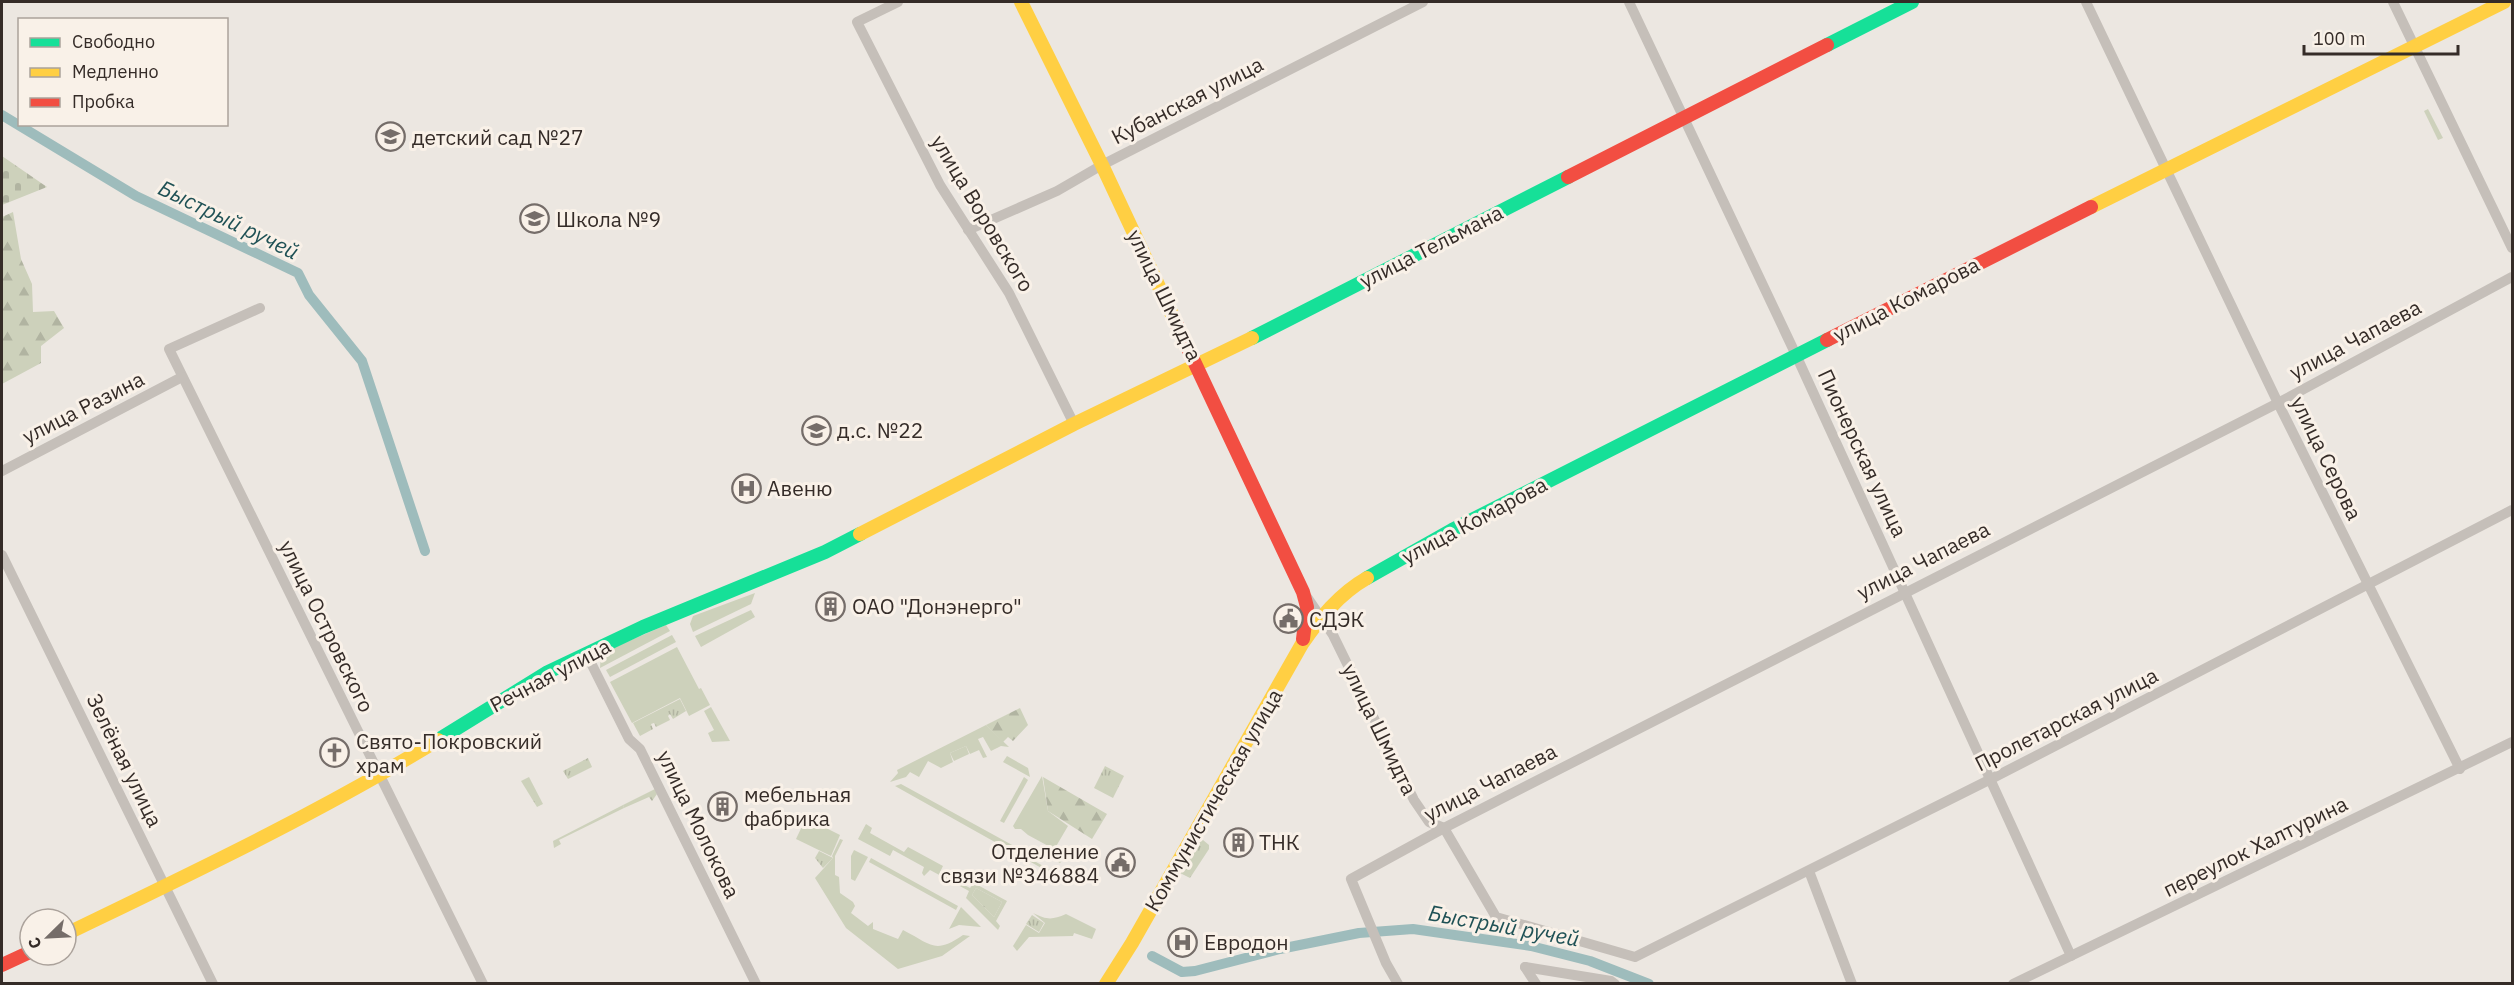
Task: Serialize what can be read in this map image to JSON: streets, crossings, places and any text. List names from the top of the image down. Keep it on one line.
{"streets":{"street":["Кубанская улица","улица Воровского","улица Тельмана","улица Шмидта","улица Комарова","улица Чапаева","улица Разина","Пионерская улица","улица Серова","улица Островского","Речная улица","Пролетарская улица","Зелёная улица","Коммунистическая улица","улица Молокова","переулок Халтурина"]},"crossings":[["Кубанская улица","улица Воровского"],["Кубанская улица","улица Шмидта"],["улица Воровского","улица Тельмана"],["улица Тельмана","улица Шмидта"],["улица Тельмана","Пионерская улица"],["улица Тельмана","Речная улица"],["улица Шмидта","улица Комарова"],["улица Шмидта","улица Чапаева"],["улица Шмидта","Пролетарская улица"],["улица Шмидта","Коммунистическая улица"],["улица Комарова","Пионерская улица"],["улица Комарова","улица Серова"],["улица Комарова","Коммунистическая улица"],["улица Чапаева","Пионерская улица"],["улица Чапаева","улица Серова"],["улица Чапаева","Пролетарская улица"],["улица Разина","улица Островского"],["Пионерская улица","Пролетарская улица"],["Пионерская улица","переулок Халтурина"],["улица Серова","Пролетарская улица"],["улица Серова","переулок Халтурина"],["улица Островского","Речная улица"],["Речная улица","Зелёная улица"],["Речная улица","улица Молокова"]],"water":["Быстрый ручей"],"places":{"school or university":["детский сад №27","Школа №9","д.с. №22"],"hospital":["Авеню","Евродон"],"building":["ОАО \"Донэнерго\"","мебельная фабрика","ТНК"],"public building":["СДЭК","Отделение связи №346884"],"church":["Свято-Покровский храм"]},"legend":["Свободно","Медленно","Пробка"],"scale_bar":"100 m","north":"bottom left"}
